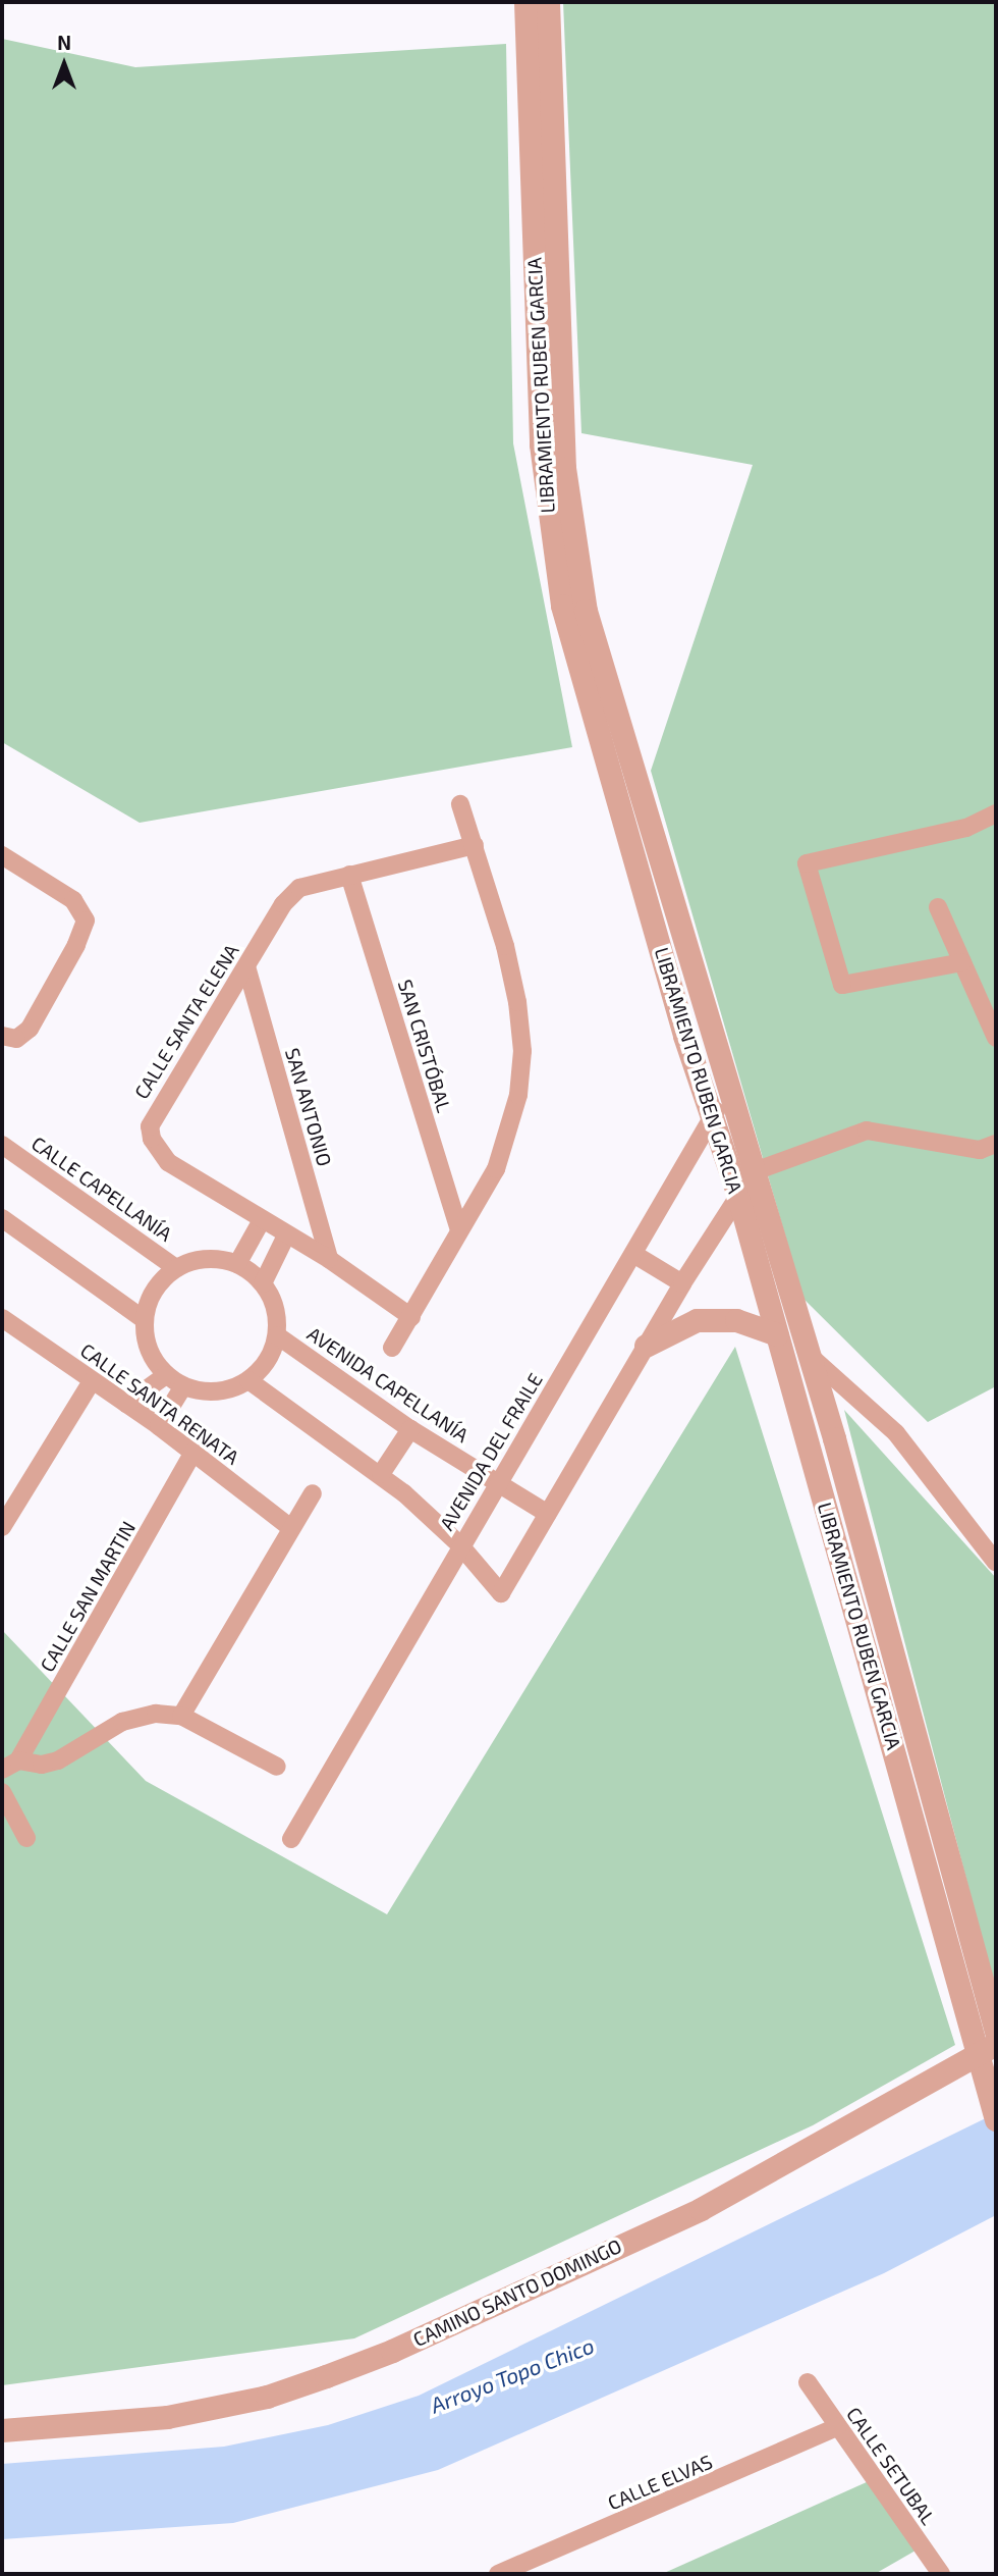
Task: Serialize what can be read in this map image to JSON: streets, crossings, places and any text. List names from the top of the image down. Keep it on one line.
{"streets":{"street":["LIBRAMIENTO RUBEN GARCIA","CALLE SANTA ELENA","SAN CRISTÓBAL","SAN ANTONIO","CALLE CAPELLANÍA","AVENIDA CAPELLANÍA","CALLE SANTA RENATA","AVENIDA DEL FRAILE","CALLE SAN MARTIN","CAMINO SANTO DOMINGO","CALLE SETUBAL","CALLE ELVAS"]},"crossings":[["LIBRAMIENTO RUBEN GARCIA","AVENIDA DEL FRAILE"],["LIBRAMIENTO RUBEN GARCIA","CAMINO SANTO DOMINGO"],["CALLE SANTA ELENA","SAN CRISTÓBAL"],["CALLE SANTA ELENA","SAN ANTONIO"],["CALLE CAPELLANÍA","AVENIDA CAPELLANÍA"],["AVENIDA CAPELLANÍA","AVENIDA DEL FRAILE"],["CALLE SANTA RENATA","CALLE SAN MARTIN"],["CALLE SETUBAL","CALLE ELVAS"]],"water":["Arroyo Topo Chico"],"north":"top"}
